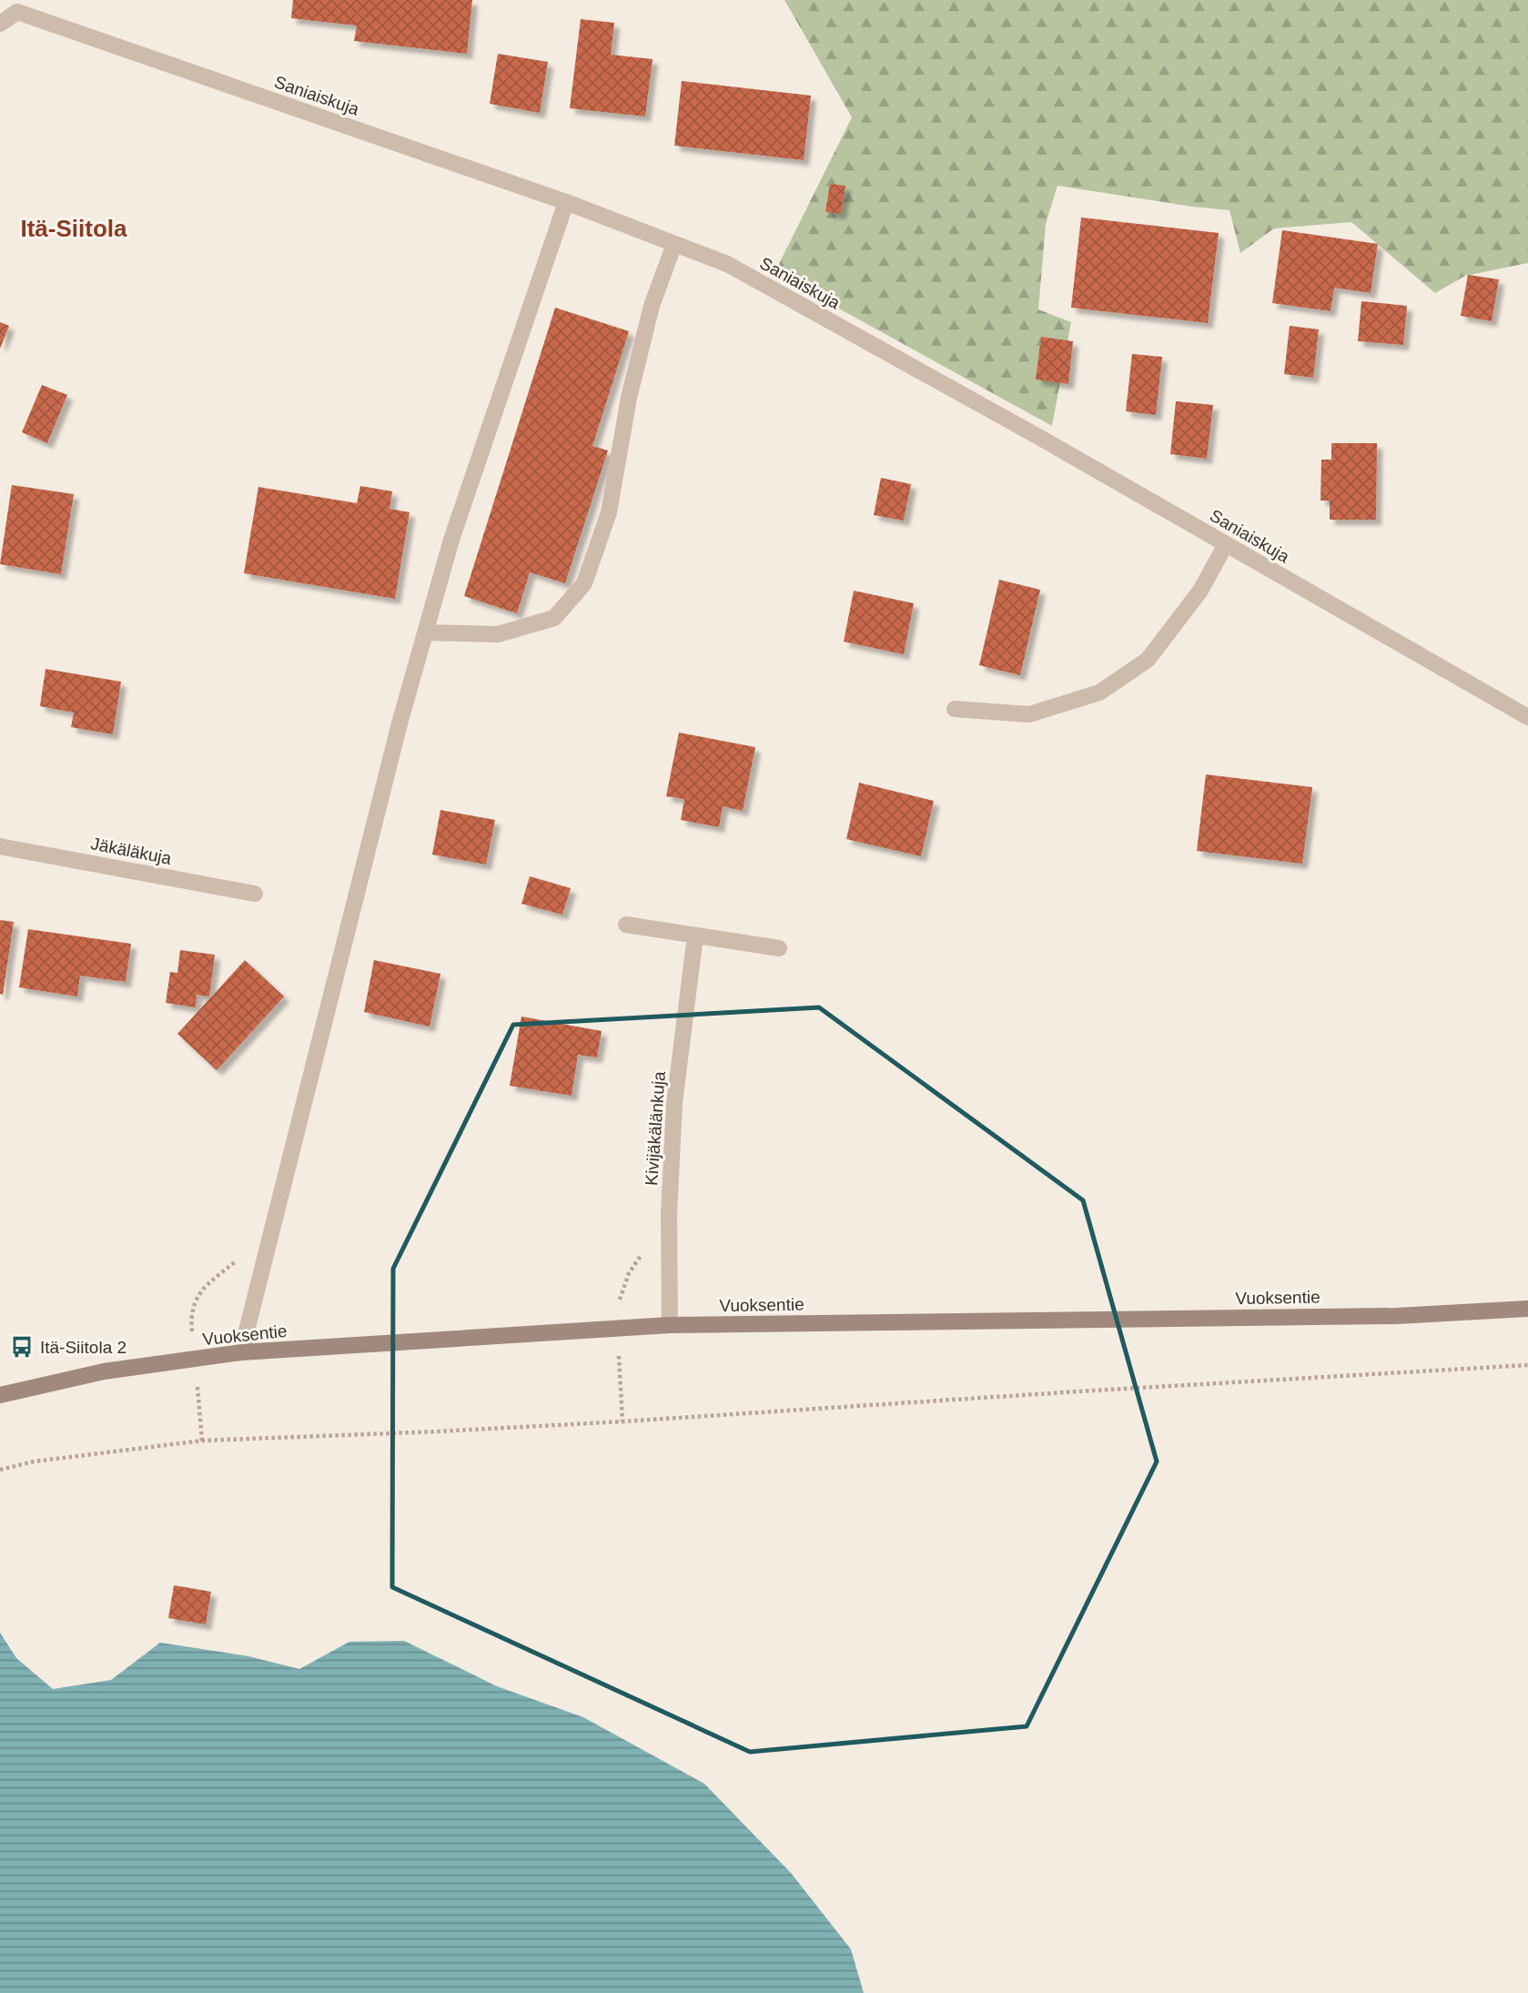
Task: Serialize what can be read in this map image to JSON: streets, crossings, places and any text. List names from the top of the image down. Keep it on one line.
{"streets":{"street":["Saniaiskuja","Jäkäläkuja","Kivijäkälänkuja","Vuoksentie"]},"crossings":[["Kivijäkälänkuja","Vuoksentie"]],"districts":["Itä-Siitola"],"places":{"bus stop":["Itä-Siitola 2"]}}
